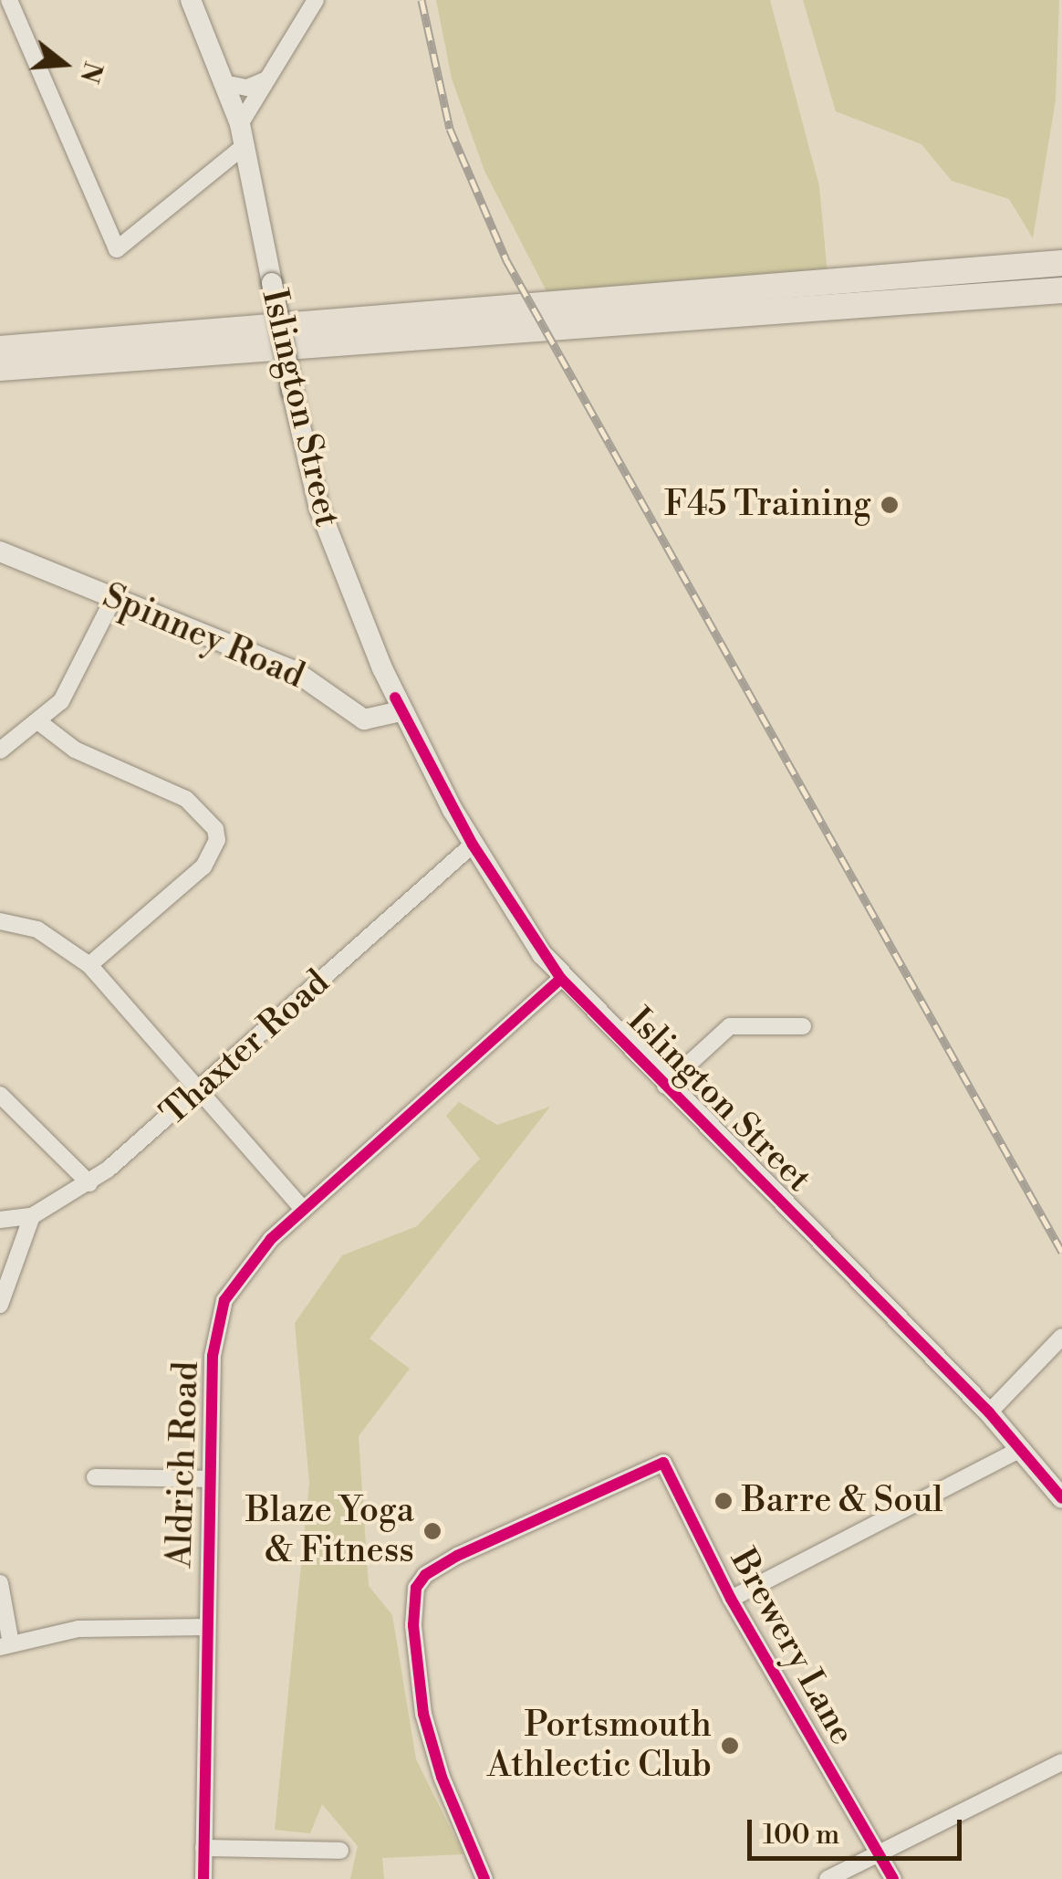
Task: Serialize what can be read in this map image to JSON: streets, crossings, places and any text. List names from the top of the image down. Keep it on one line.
{"streets":{"street":["Islington Street","Spinney Road","Thaxter Road","Aldrich Road","Brewery Lane"]},"crossings":[["Islington Street","Spinney Road"],["Islington Street","Thaxter Road"],["Islington Street","Aldrich Road"]],"places":["F45 Training","Barre & Soul","Blaze Yoga & Fitness","Portsmouth Athlectic Club"],"scale_bar":"100 m","north":"right"}
